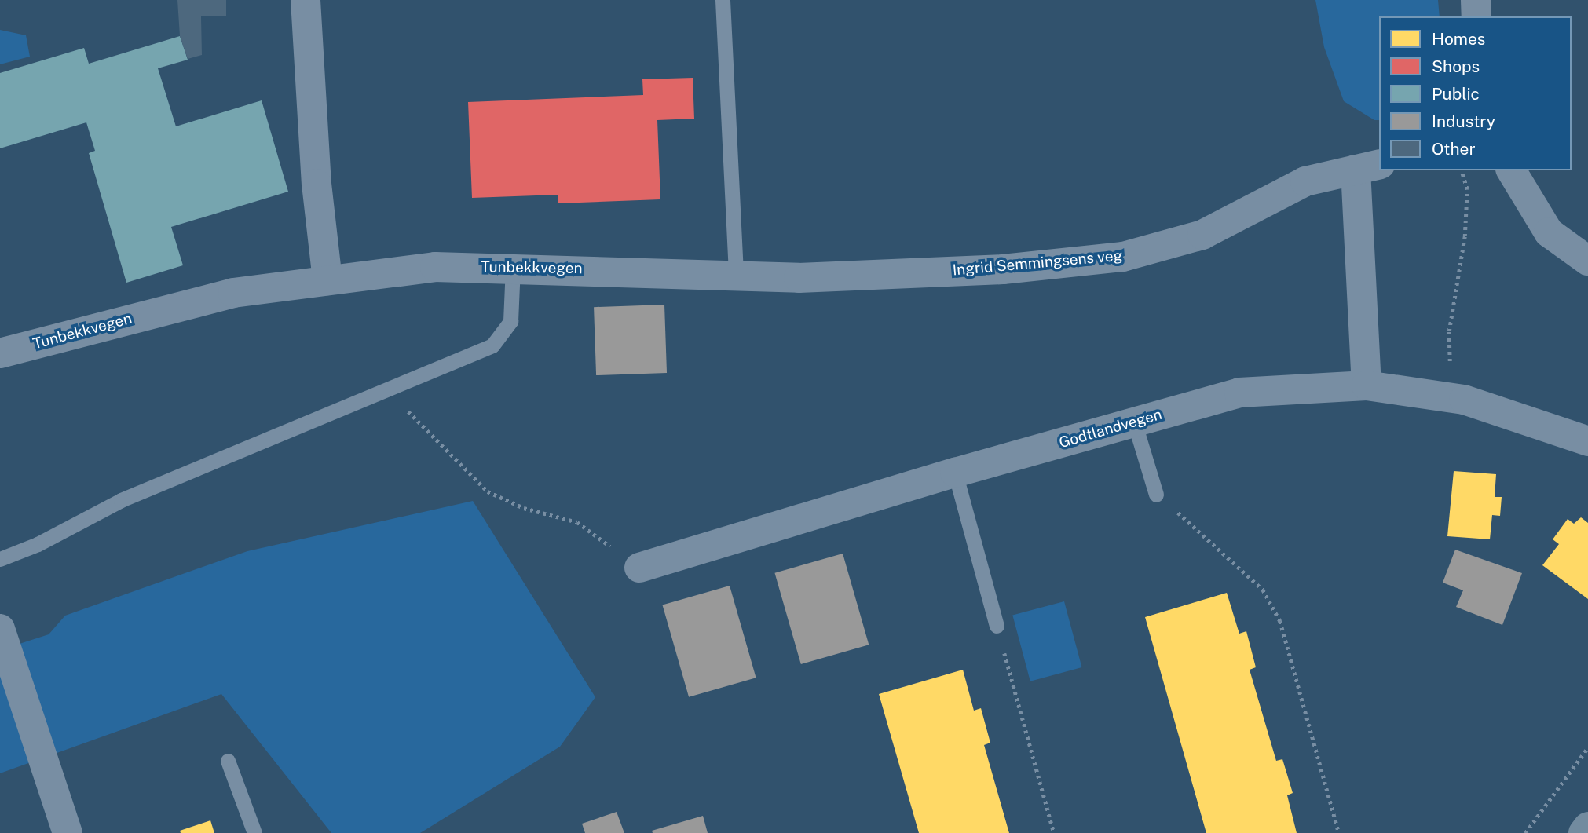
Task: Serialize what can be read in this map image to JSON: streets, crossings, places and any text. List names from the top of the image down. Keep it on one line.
{"streets":{"street":["Ingrid Semmingsens veg","Tunbekkvegen","Godtlandvegen"]},"crossings":[["Ingrid Semmingsens veg","Tunbekkvegen"],["Ingrid Semmingsens veg","Godtlandvegen"]],"legend":["Homes","Shops","Public","Industry","Other"]}
